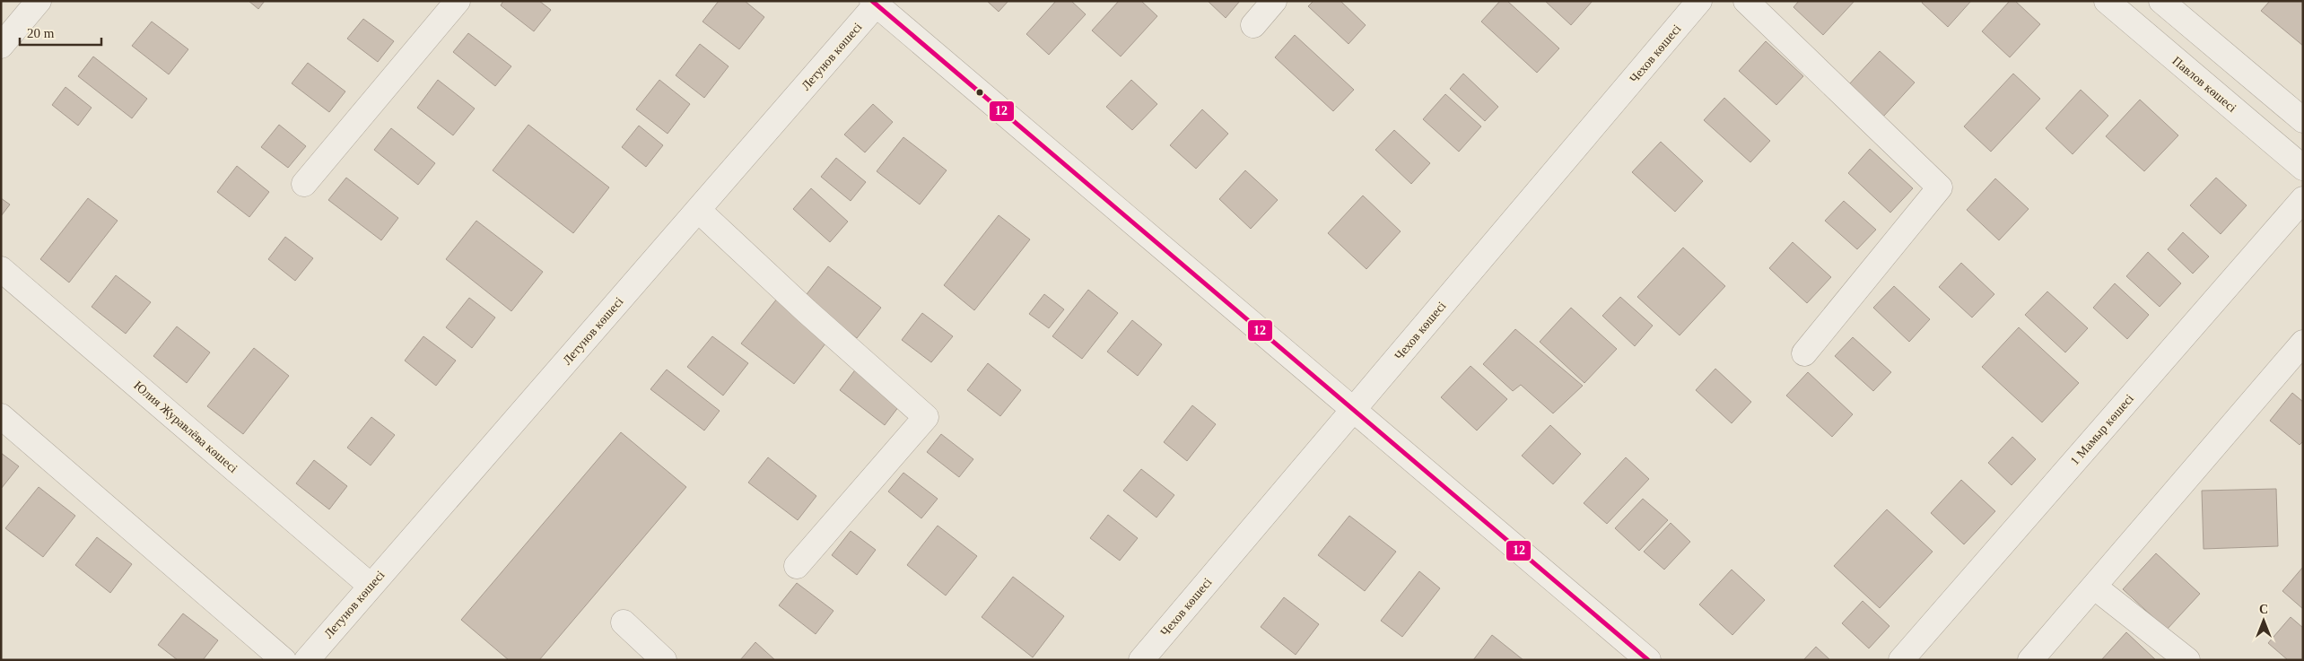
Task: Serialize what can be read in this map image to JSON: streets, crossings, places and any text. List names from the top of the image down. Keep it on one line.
{"streets":{"street":["Чехов көшесі","Летунов көшесі","Павлов көшесі","Юлия Журавлёва көшесі","1 Мамыр көшесі"]},"crossings":[["Летунов көшесі","Юлия Журавлёва көшесі"]],"lines":["transit line 12"],"scale_bar":"20 m","north":"top"}
